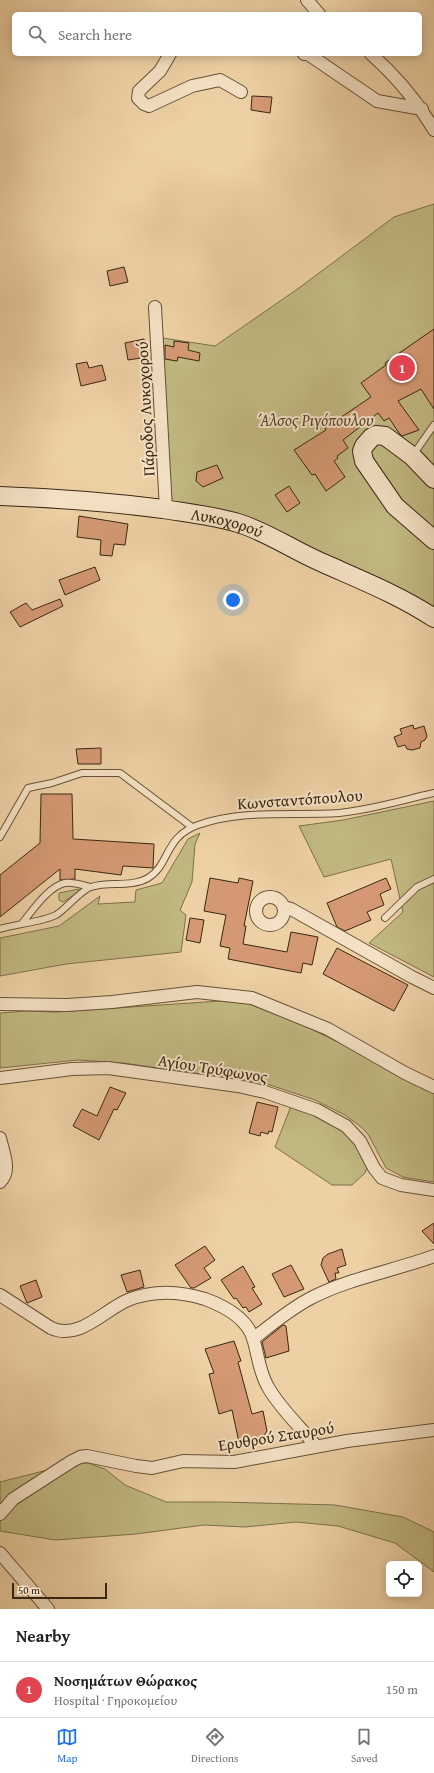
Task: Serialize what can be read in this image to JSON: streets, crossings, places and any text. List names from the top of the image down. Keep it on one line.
{"streets":{"street":["Πάροδος Λυκοχορού","Λυκοχορού","Αγίου Τρύφωνος","Ερυθρού Σταυρού"],"lane":["Κωνσταντόπουλου"]},"crossings":[["Πάροδος Λυκοχορού","Λυκοχορού"]],"parks":["Άλσος Ριγόπουλου"],"scale_bar":"50 m","page":{"search":"Search here","pins":"1","scale":"50 m","heading":"Nearby","list":[{"mark":"1","name":"Νοσημάτων Θώρακος","note":"Hospital · Γηροκομείου","value":"150 m"}],"nav":["Map","Directions","Saved"]}}
